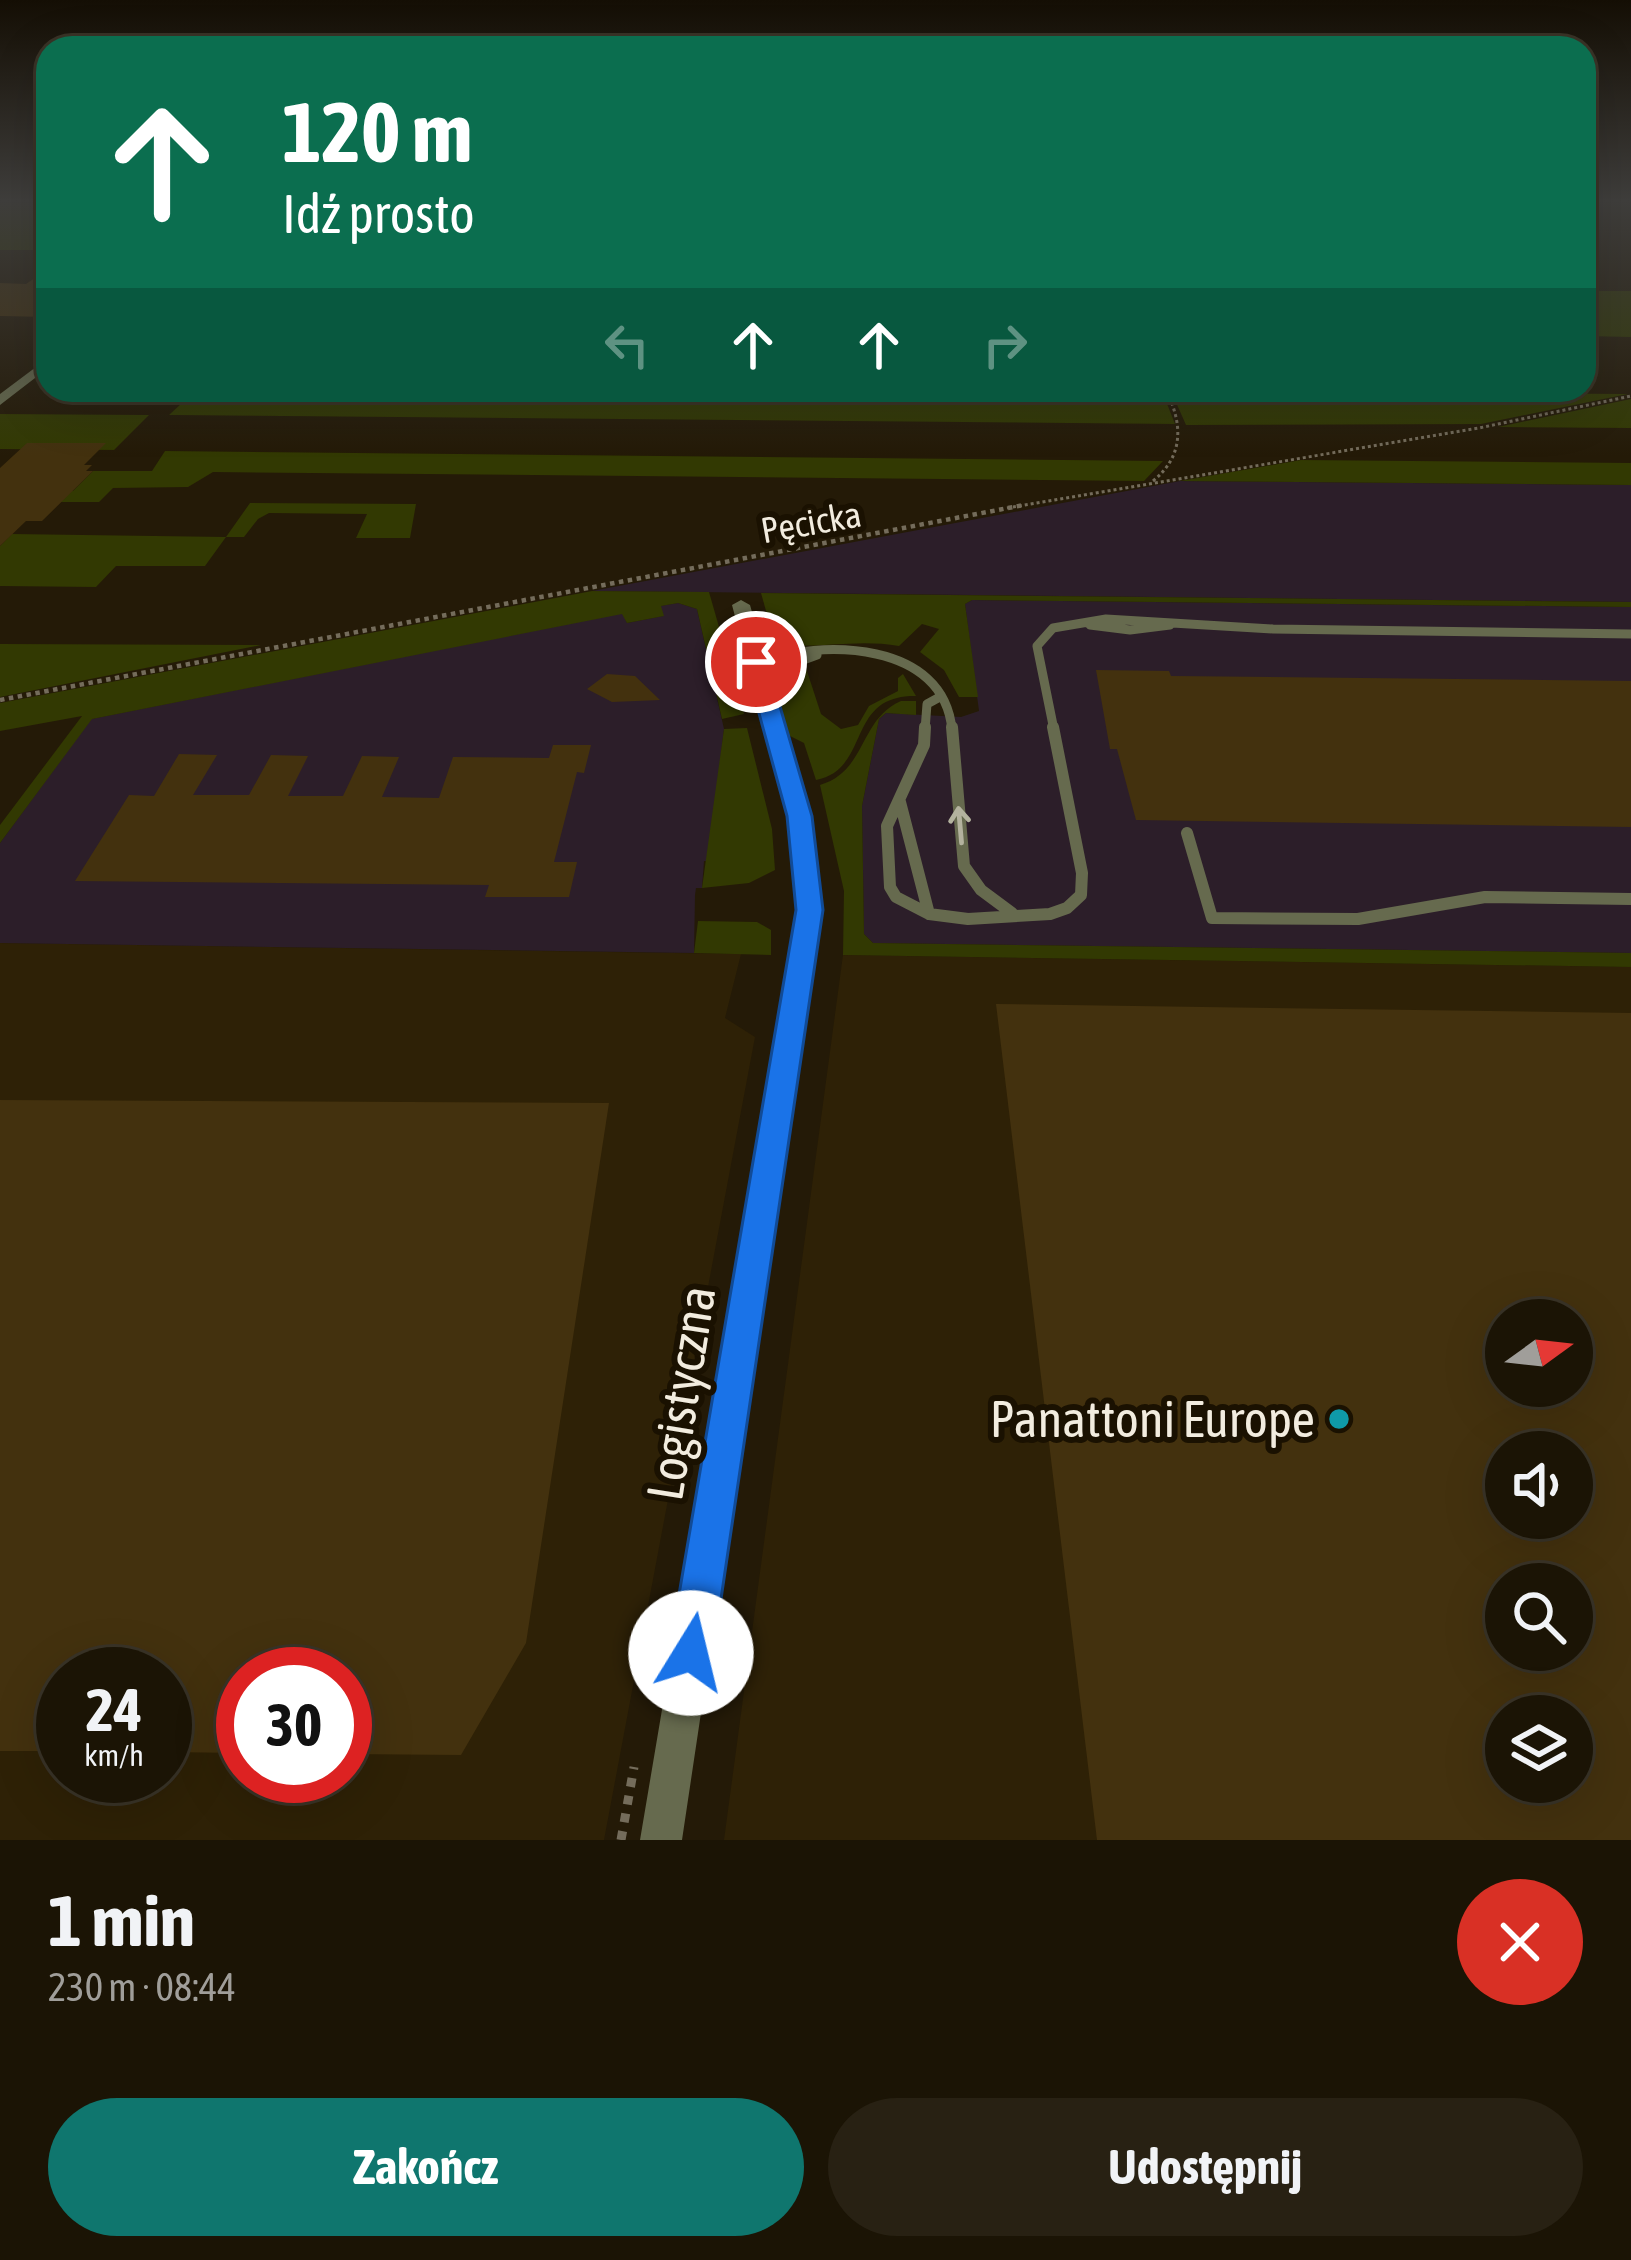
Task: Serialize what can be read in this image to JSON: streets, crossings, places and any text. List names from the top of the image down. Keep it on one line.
{"streets":{"street":["Logistyczna"],"path":["Pęcicka"]},"places":["Panattoni Europe"],"north":"right","page":{"turn":["120 m","Idź prosto"],"speed":"24 km/h","limit":"30","heading":["1 min","230 m · 08:44"],"buttons":["Zakończ","Udostępnij"]}}
